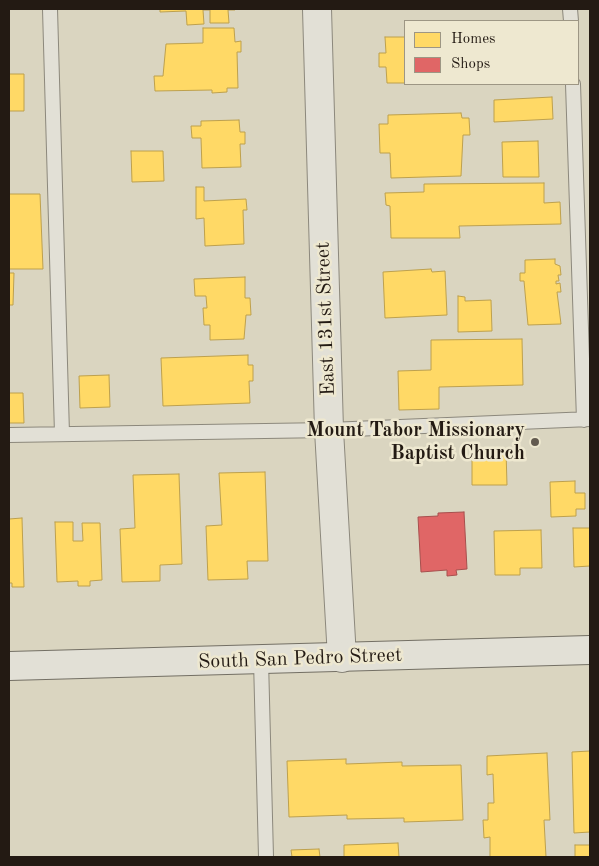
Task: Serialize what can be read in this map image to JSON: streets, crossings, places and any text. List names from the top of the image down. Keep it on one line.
{"streets":{"street":["East 131st Street","South San Pedro Street"]},"crossings":[["East 131st Street","South San Pedro Street"]],"places":["Mount Tabor Missionary Baptist Church"],"legend":["Homes","Shops"]}
